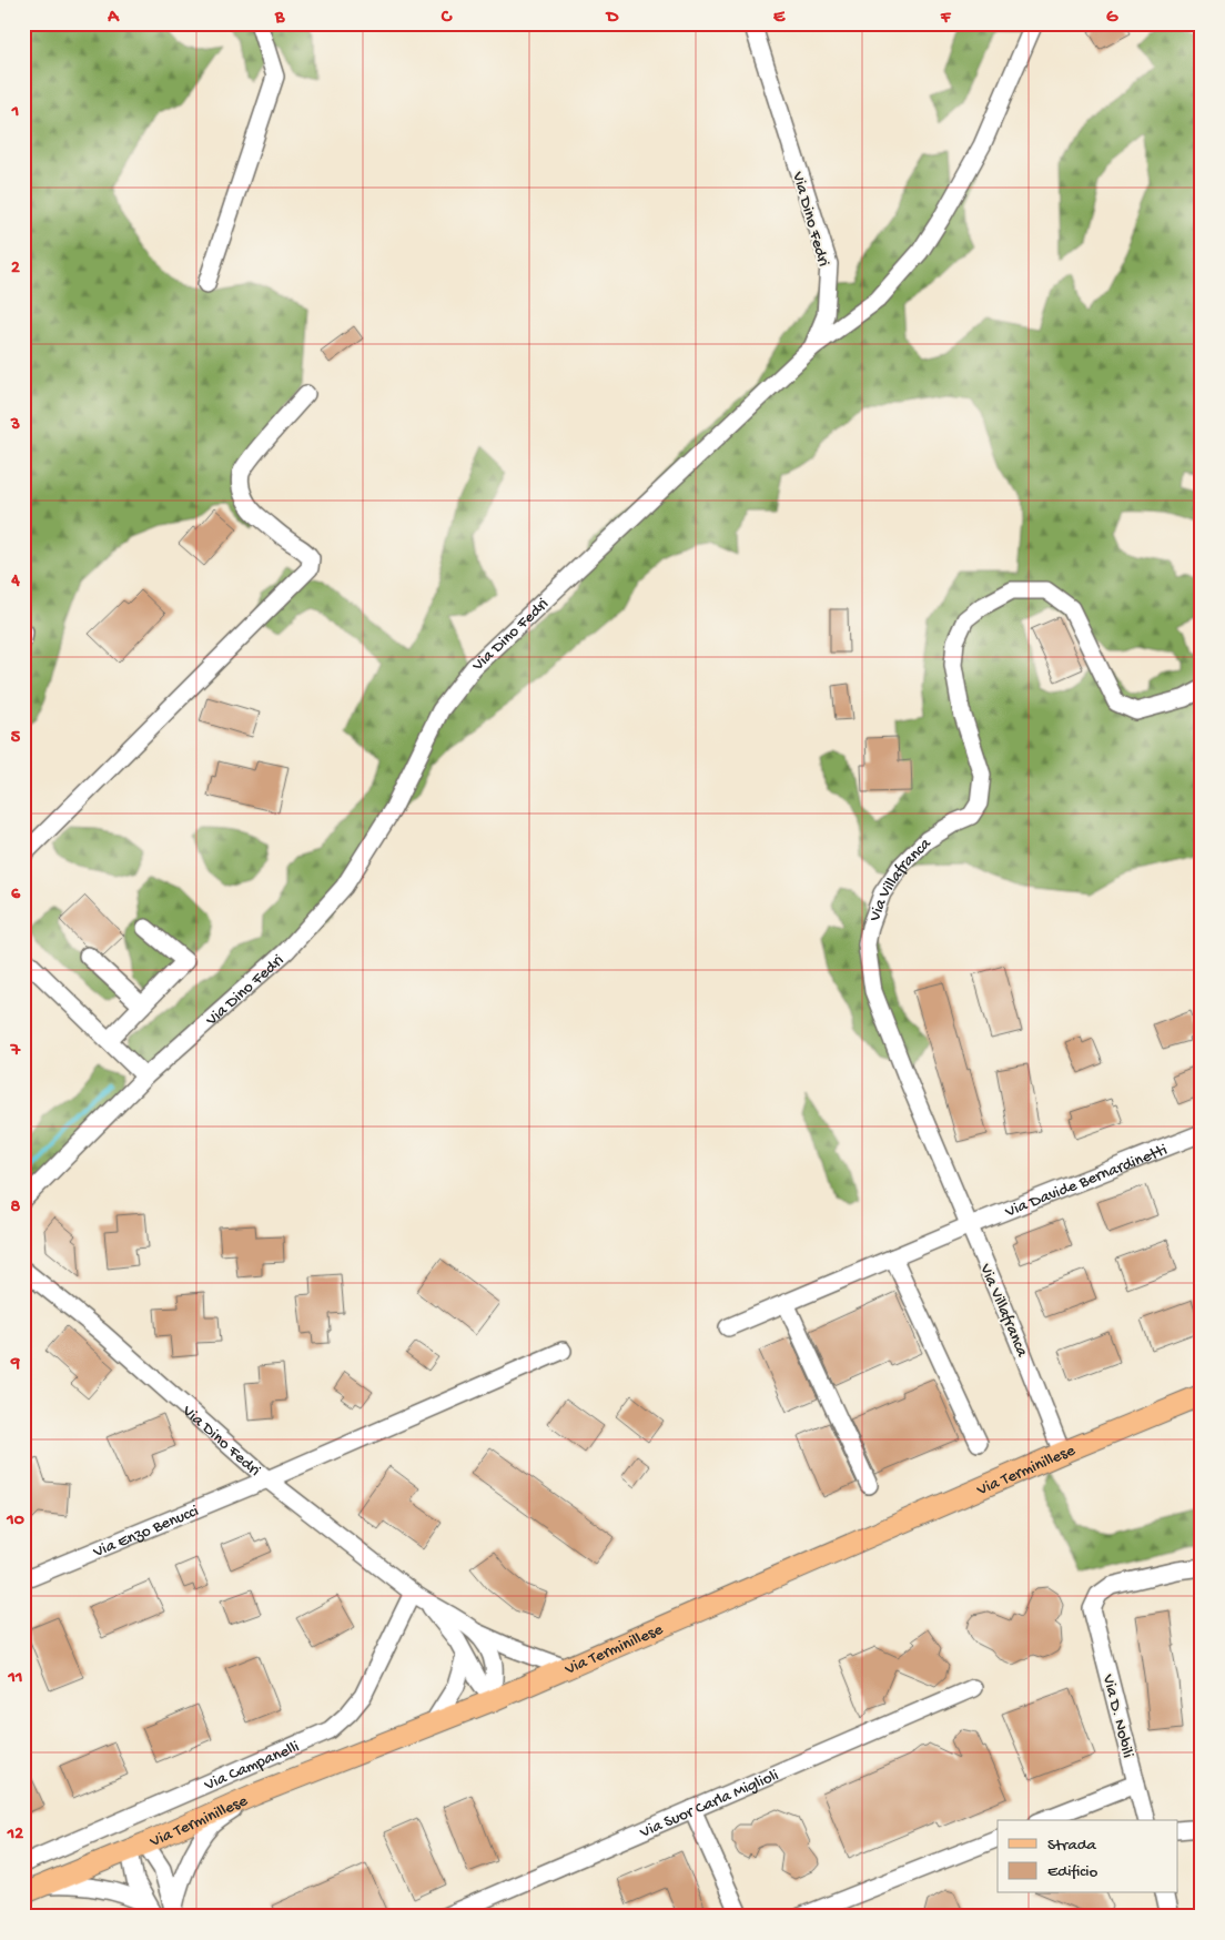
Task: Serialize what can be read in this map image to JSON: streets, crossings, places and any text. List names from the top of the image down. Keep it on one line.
{"streets":{"main road":["Via Terminillese"],"street":["Via Dino Fedri","Via Villafranca","Via Davide Bernardinetti","Via Enzo Benucci","Via D. Nobili","Via Campanelli","Via Suor Carla Miglioli"]},"crossings":[["Via Dino Fedri","Via Terminillese"],["Via Dino Fedri","Via Enzo Benucci"],["Via Dino Fedri","Via Campanelli"],["Via Villafranca","Via Davide Bernardinetti"],["Via Villafranca","Via Terminillese"]],"legend":["Strada","Edificio"],"grid":{"columns":["A","B","C","D","E","F","G"],"rows":["1","2","3","4","5","6","7","8","9","10","11","12"]}}
